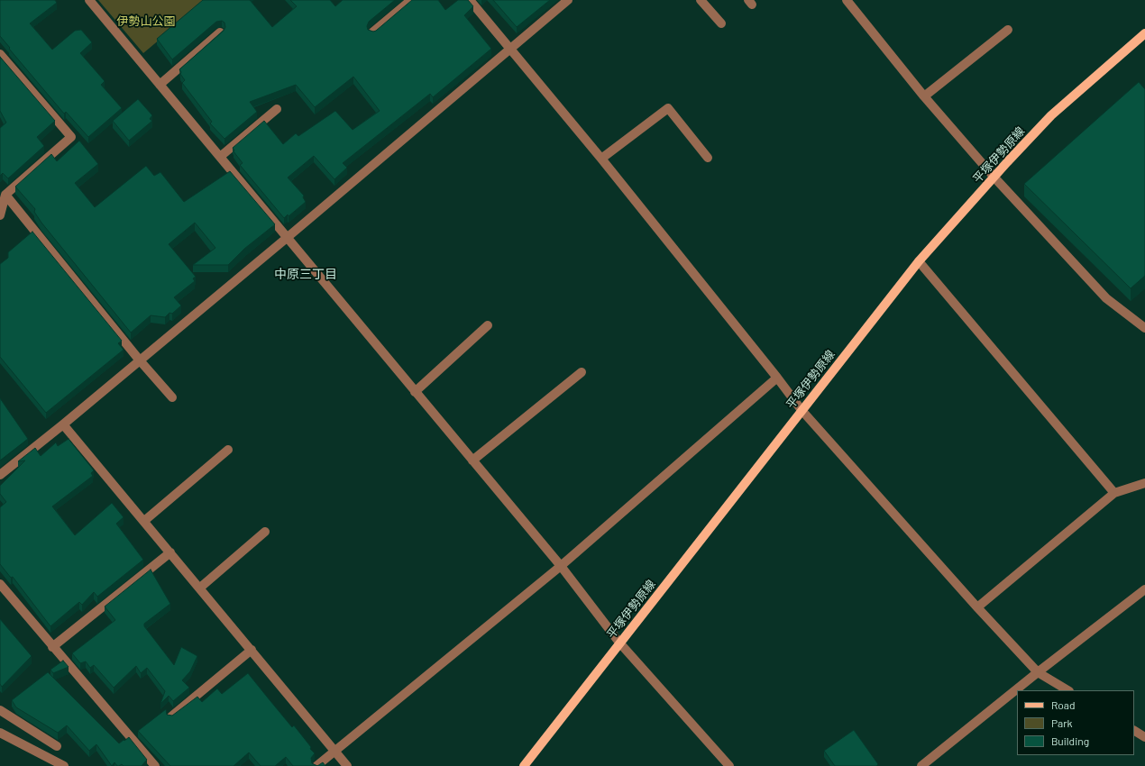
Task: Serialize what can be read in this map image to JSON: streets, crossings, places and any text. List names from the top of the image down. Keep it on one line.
{"streets":{"main road":["平塚伊勢原線"]},"districts":["中原三丁目"],"parks":["伊勢山公園"],"legend":["Road","Park","Building"]}
